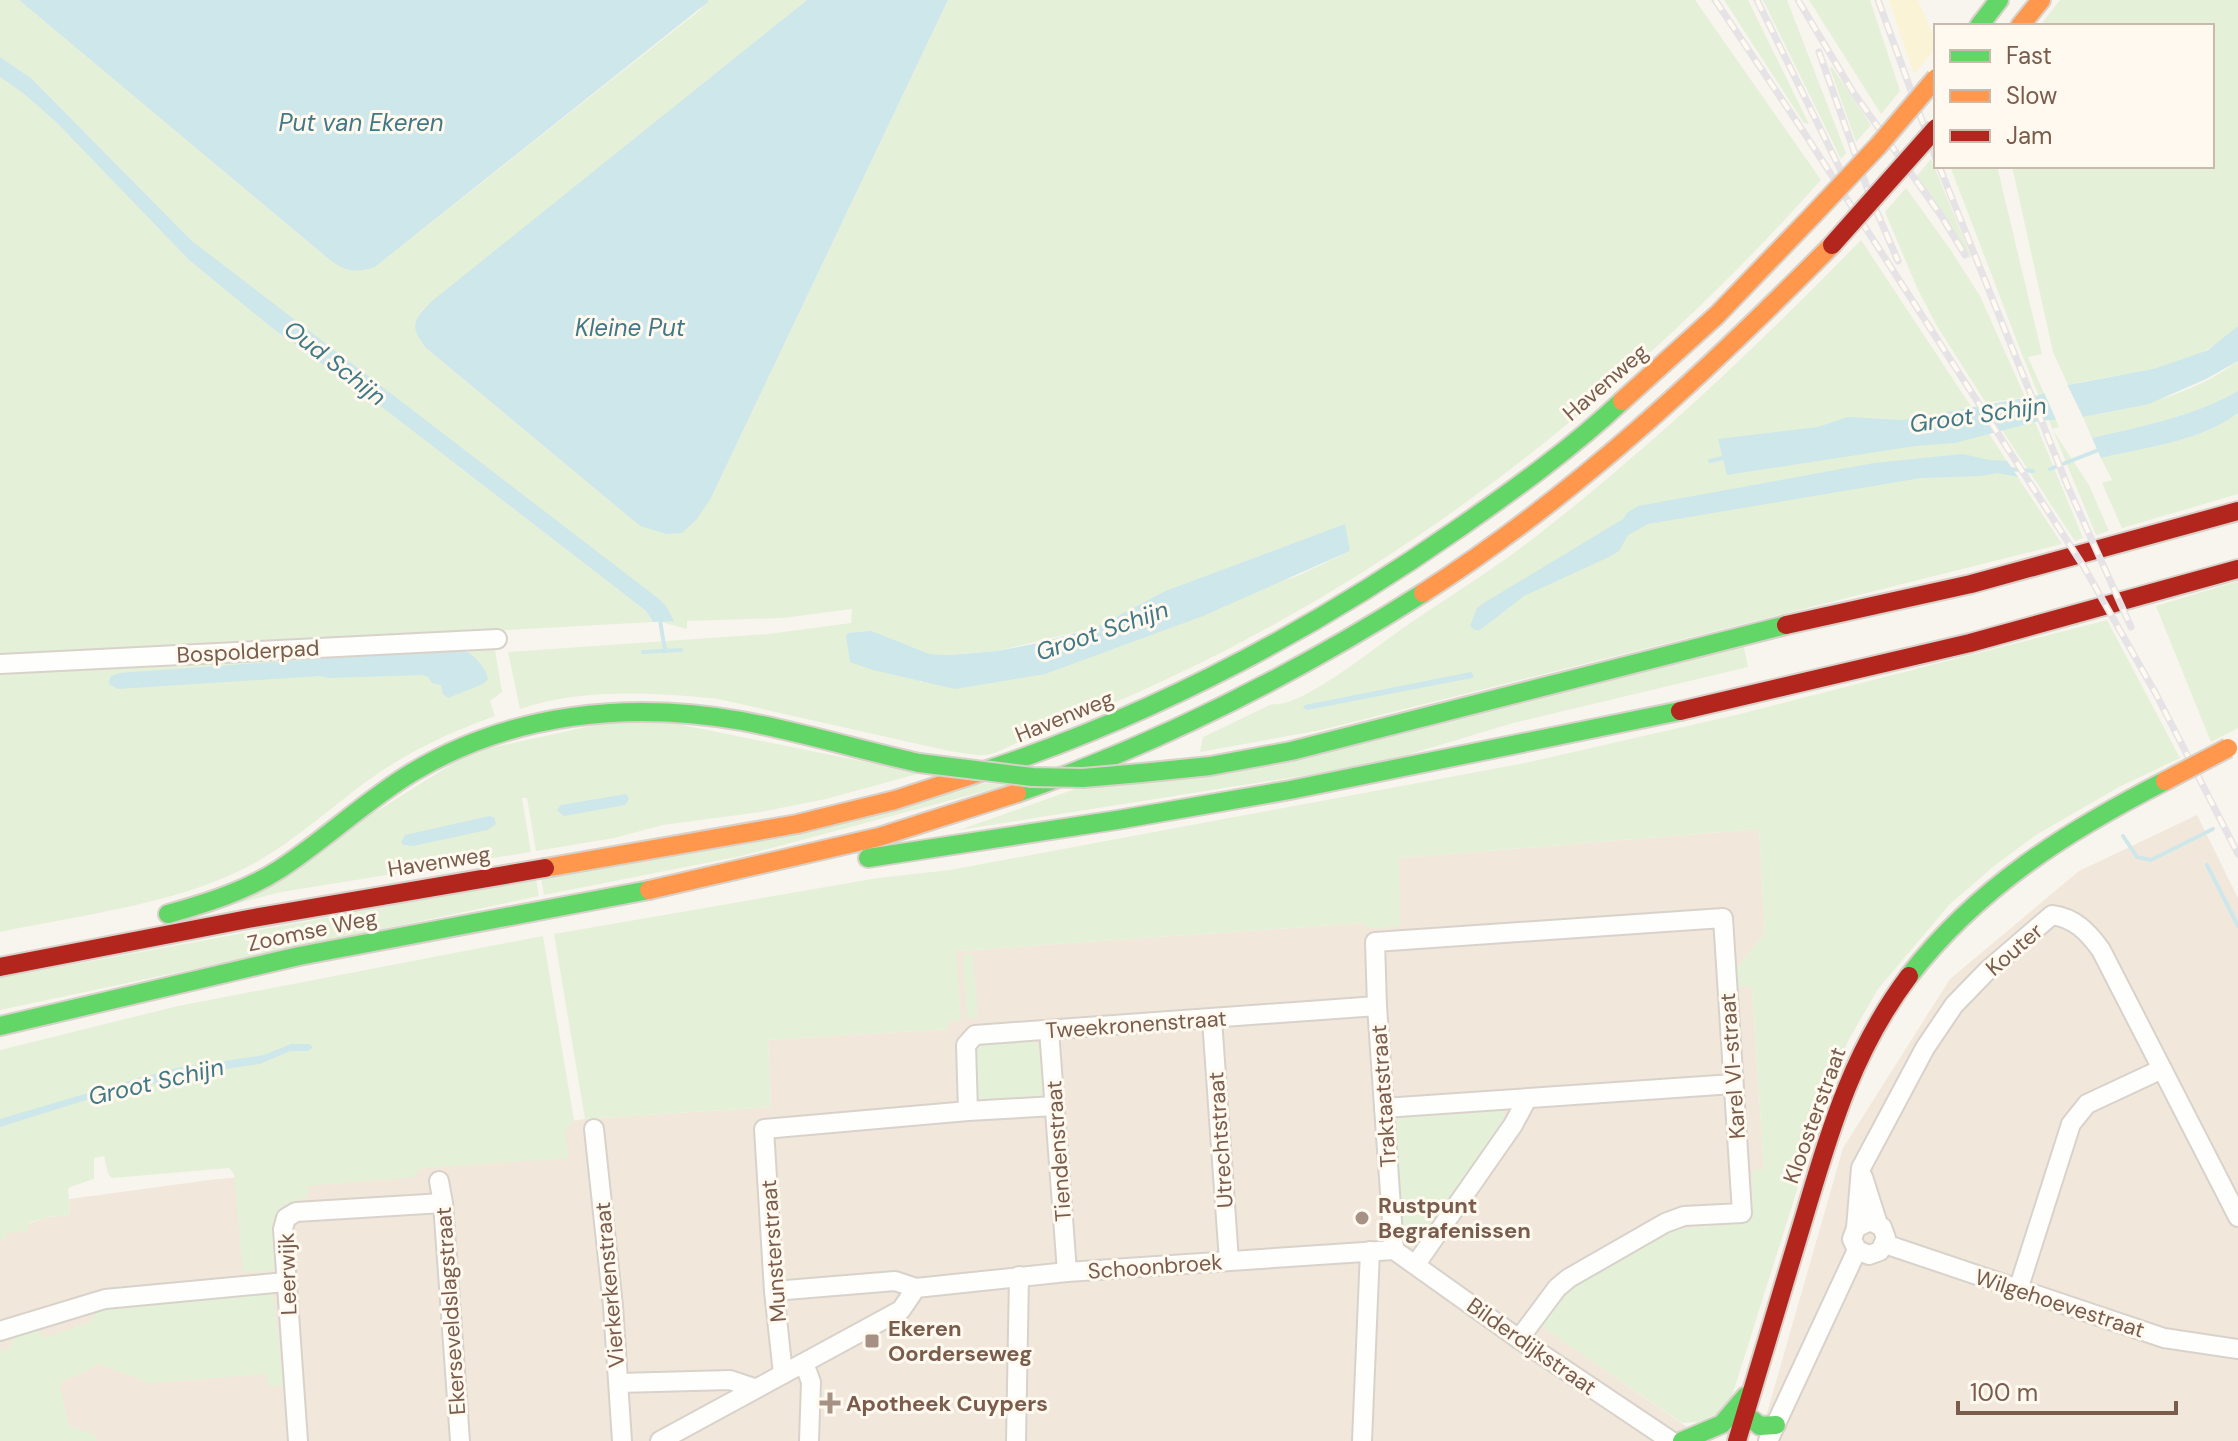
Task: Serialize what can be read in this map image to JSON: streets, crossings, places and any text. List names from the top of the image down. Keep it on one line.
{"streets":{"main road":["Havenweg","Zoomse Weg","Kloosterstraat"],"street":["Bospolderpad","Kouter","Tweekronenstraat","Karel VI-straat","Traktaatstraat","Utrechtstraat","Tiendenstraat","Munsterstraat","Schoonbroek","Leerwijk","Vierkerkenstraat","Wilgehoevestraat","Ekerseveldslagstraat","Bilderdijkstraat"]},"crossings":[["Kouter","Wilgehoevestraat"],["Tweekronenstraat","Traktaatstraat"],["Tweekronenstraat","Utrechtstraat"],["Tweekronenstraat","Tiendenstraat"],["Tweekronenstraat","Munsterstraat"],["Karel VI-straat","Traktaatstraat"],["Karel VI-straat","Bilderdijkstraat"],["Traktaatstraat","Schoonbroek"],["Traktaatstraat","Bilderdijkstraat"],["Utrechtstraat","Schoonbroek"],["Tiendenstraat","Schoonbroek"],["Munsterstraat","Schoonbroek"],["Schoonbroek","Bilderdijkstraat"],["Leerwijk","Ekerseveldslagstraat"]],"water":["Put van Ekeren","Kleine Put","Oud Schijn","Groot Schijn"],"places":{"other":["Rustpunt Begrafenissen"],"transit":["Ekeren Oorderseweg"],"health":["Apotheek Cuypers"]},"legend":["Fast","Slow","Jam"],"scale_bar":"100 m"}
